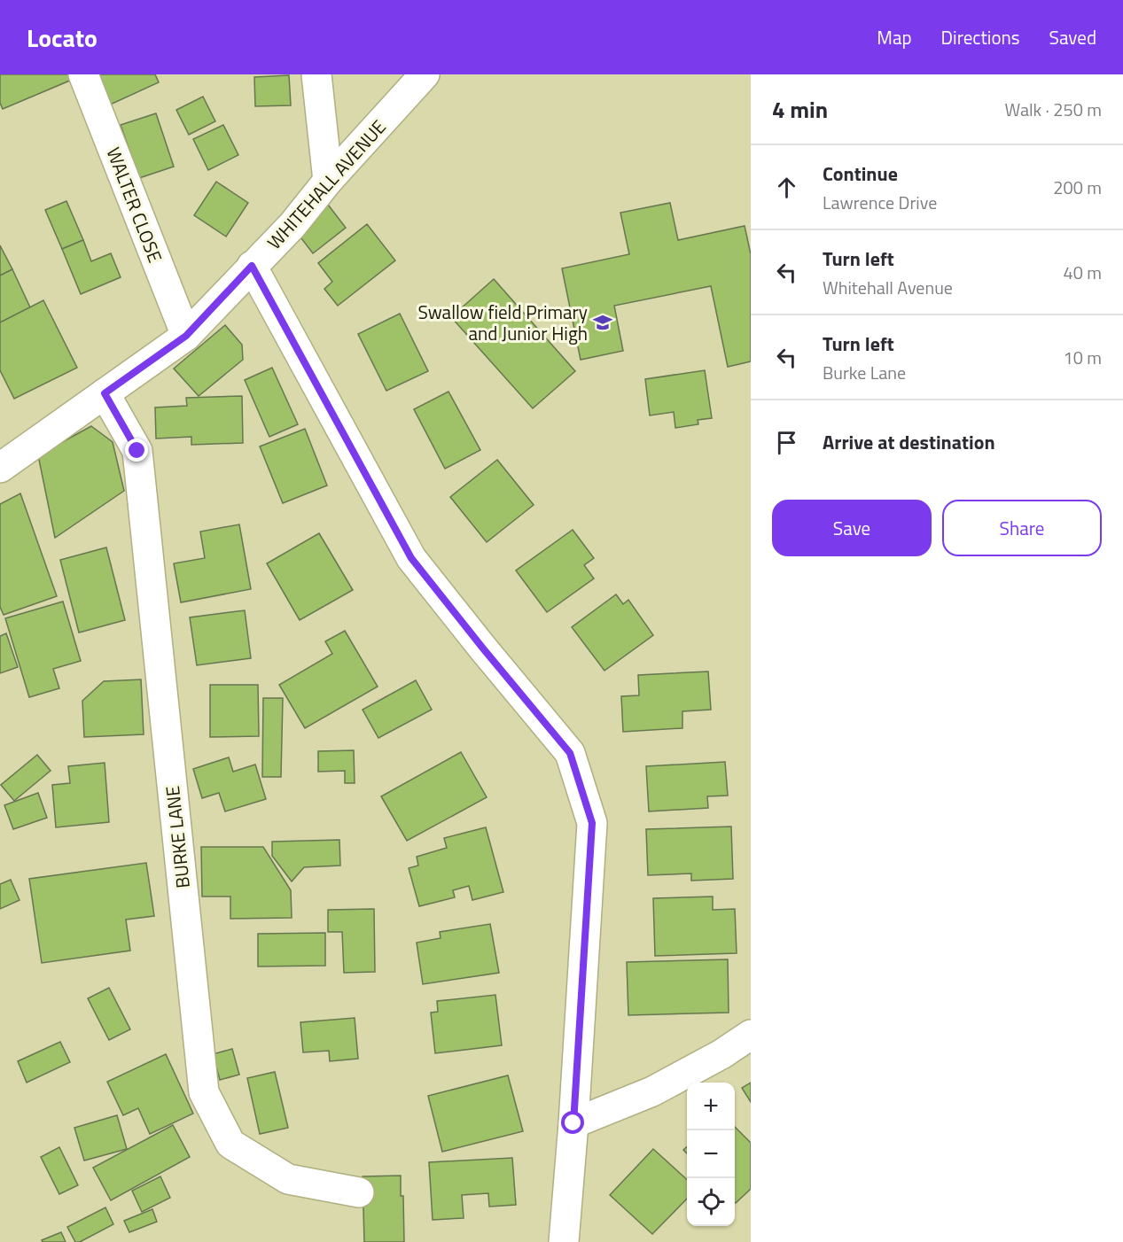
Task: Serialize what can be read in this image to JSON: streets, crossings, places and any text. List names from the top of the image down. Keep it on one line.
{"streets":{"street":["WHITEHALL AVENUE","WALTER CLOSE","BURKE LANE"]},"crossings":[["WHITEHALL AVENUE","WALTER CLOSE"],["WHITEHALL AVENUE","BURKE LANE"]],"places":{"school or university":["Swallow field Primary and Junior High"]},"page":{"header":"Locato","nav":["Map","Directions","Saved"],"heading":["4 min","Walk · 250 m"],"list":[["Continue","Lawrence Drive","200 m"],["Turn left","Whitehall Avenue","40 m"],["Turn left","Burke Lane","10 m"],"Arrive at destination"],"buttons":["Save","Share"],"map_buttons":["+","−"]}}
